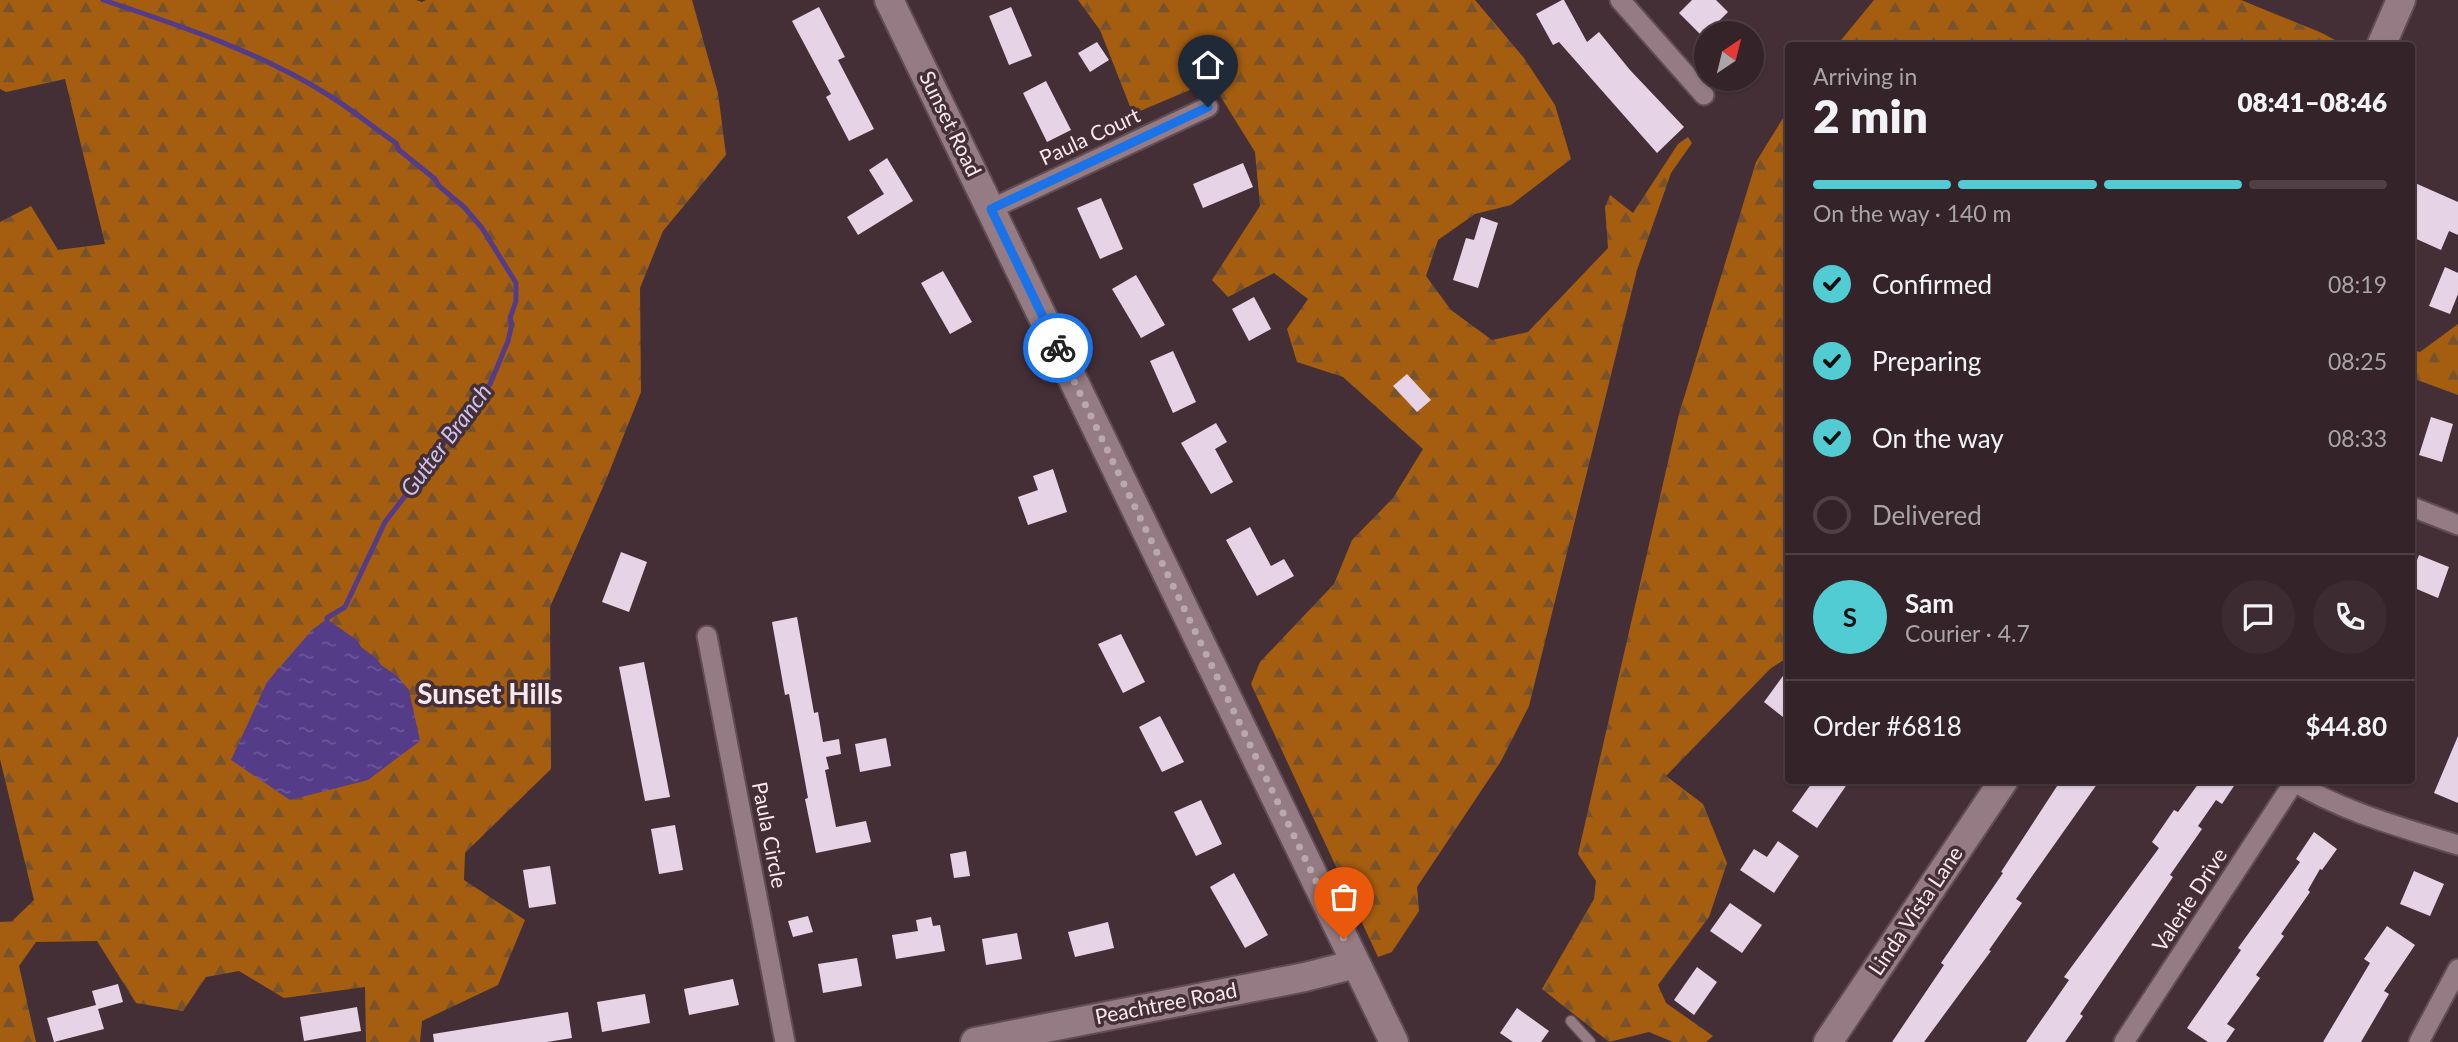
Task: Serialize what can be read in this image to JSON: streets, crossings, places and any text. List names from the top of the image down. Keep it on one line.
{"streets":{"main road":["Sunset Road","Linda Vista Lane","Peachtree Road"],"street":["Paula Court","Paula Circle","Valerie Drive"]},"crossings":[["Sunset Road","Paula Court"],["Sunset Road","Peachtree Road"]],"districts":["Sunset Hills"],"water":["Gutter Branch"],"north":"top right","page":{"heading":["2 min","Arriving in","08:41–08:46"],"panel":["Sam","Courier · 4.7","Order #6818","$44.80"],"bar":"On the way · 140 m","list":[["Confirmed","08:19"],["Preparing","08:25"],["On the way","08:33"],"Delivered"],"round":"S"}}
